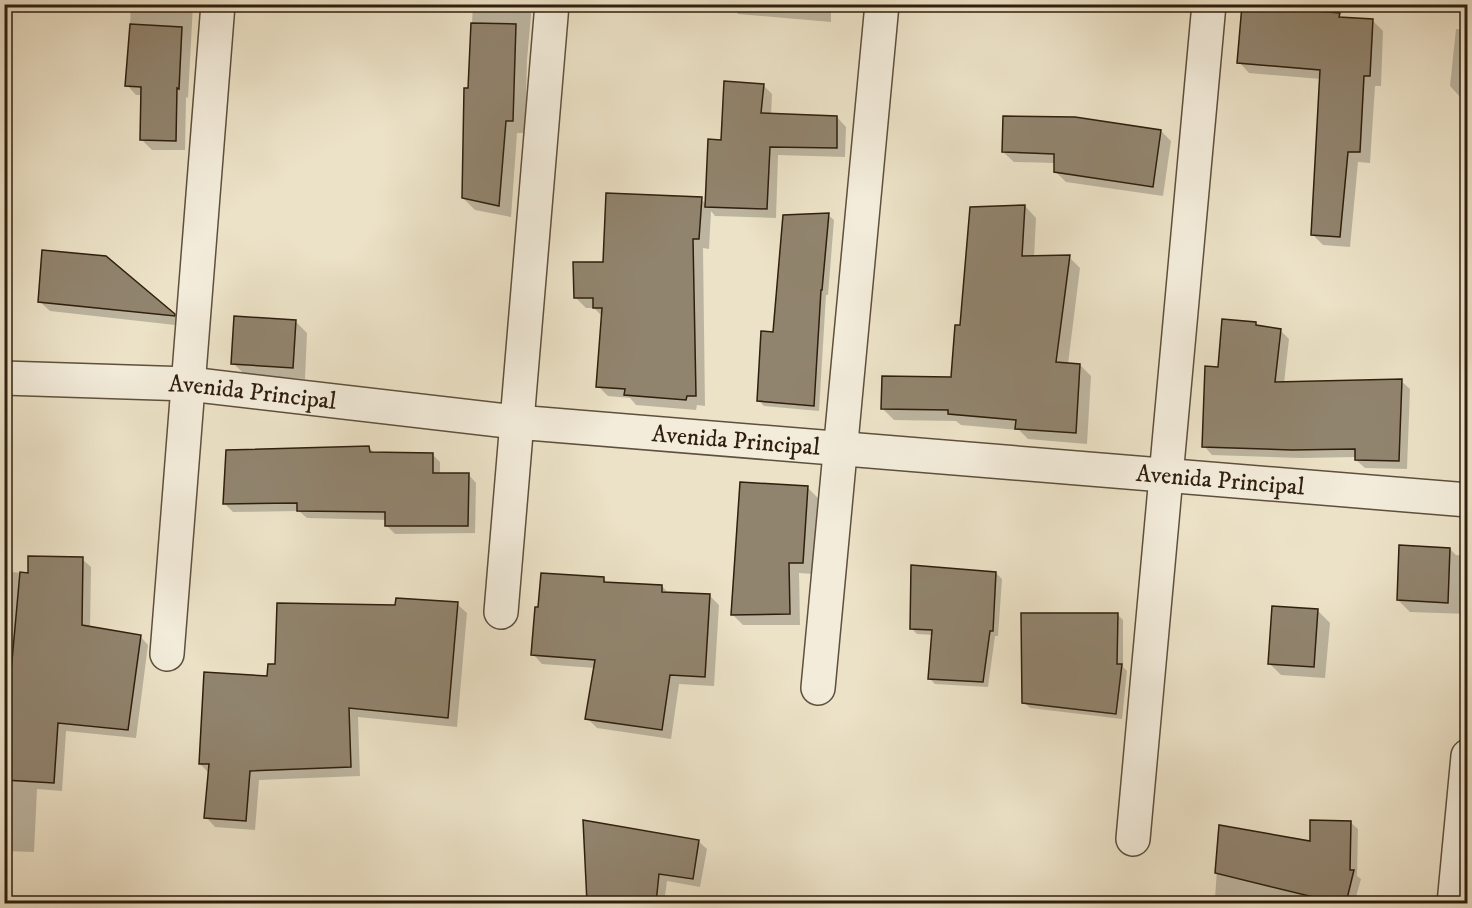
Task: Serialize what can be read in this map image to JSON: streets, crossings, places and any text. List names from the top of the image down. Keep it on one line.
{"streets":{"street":["Avenida Principal"]}}
